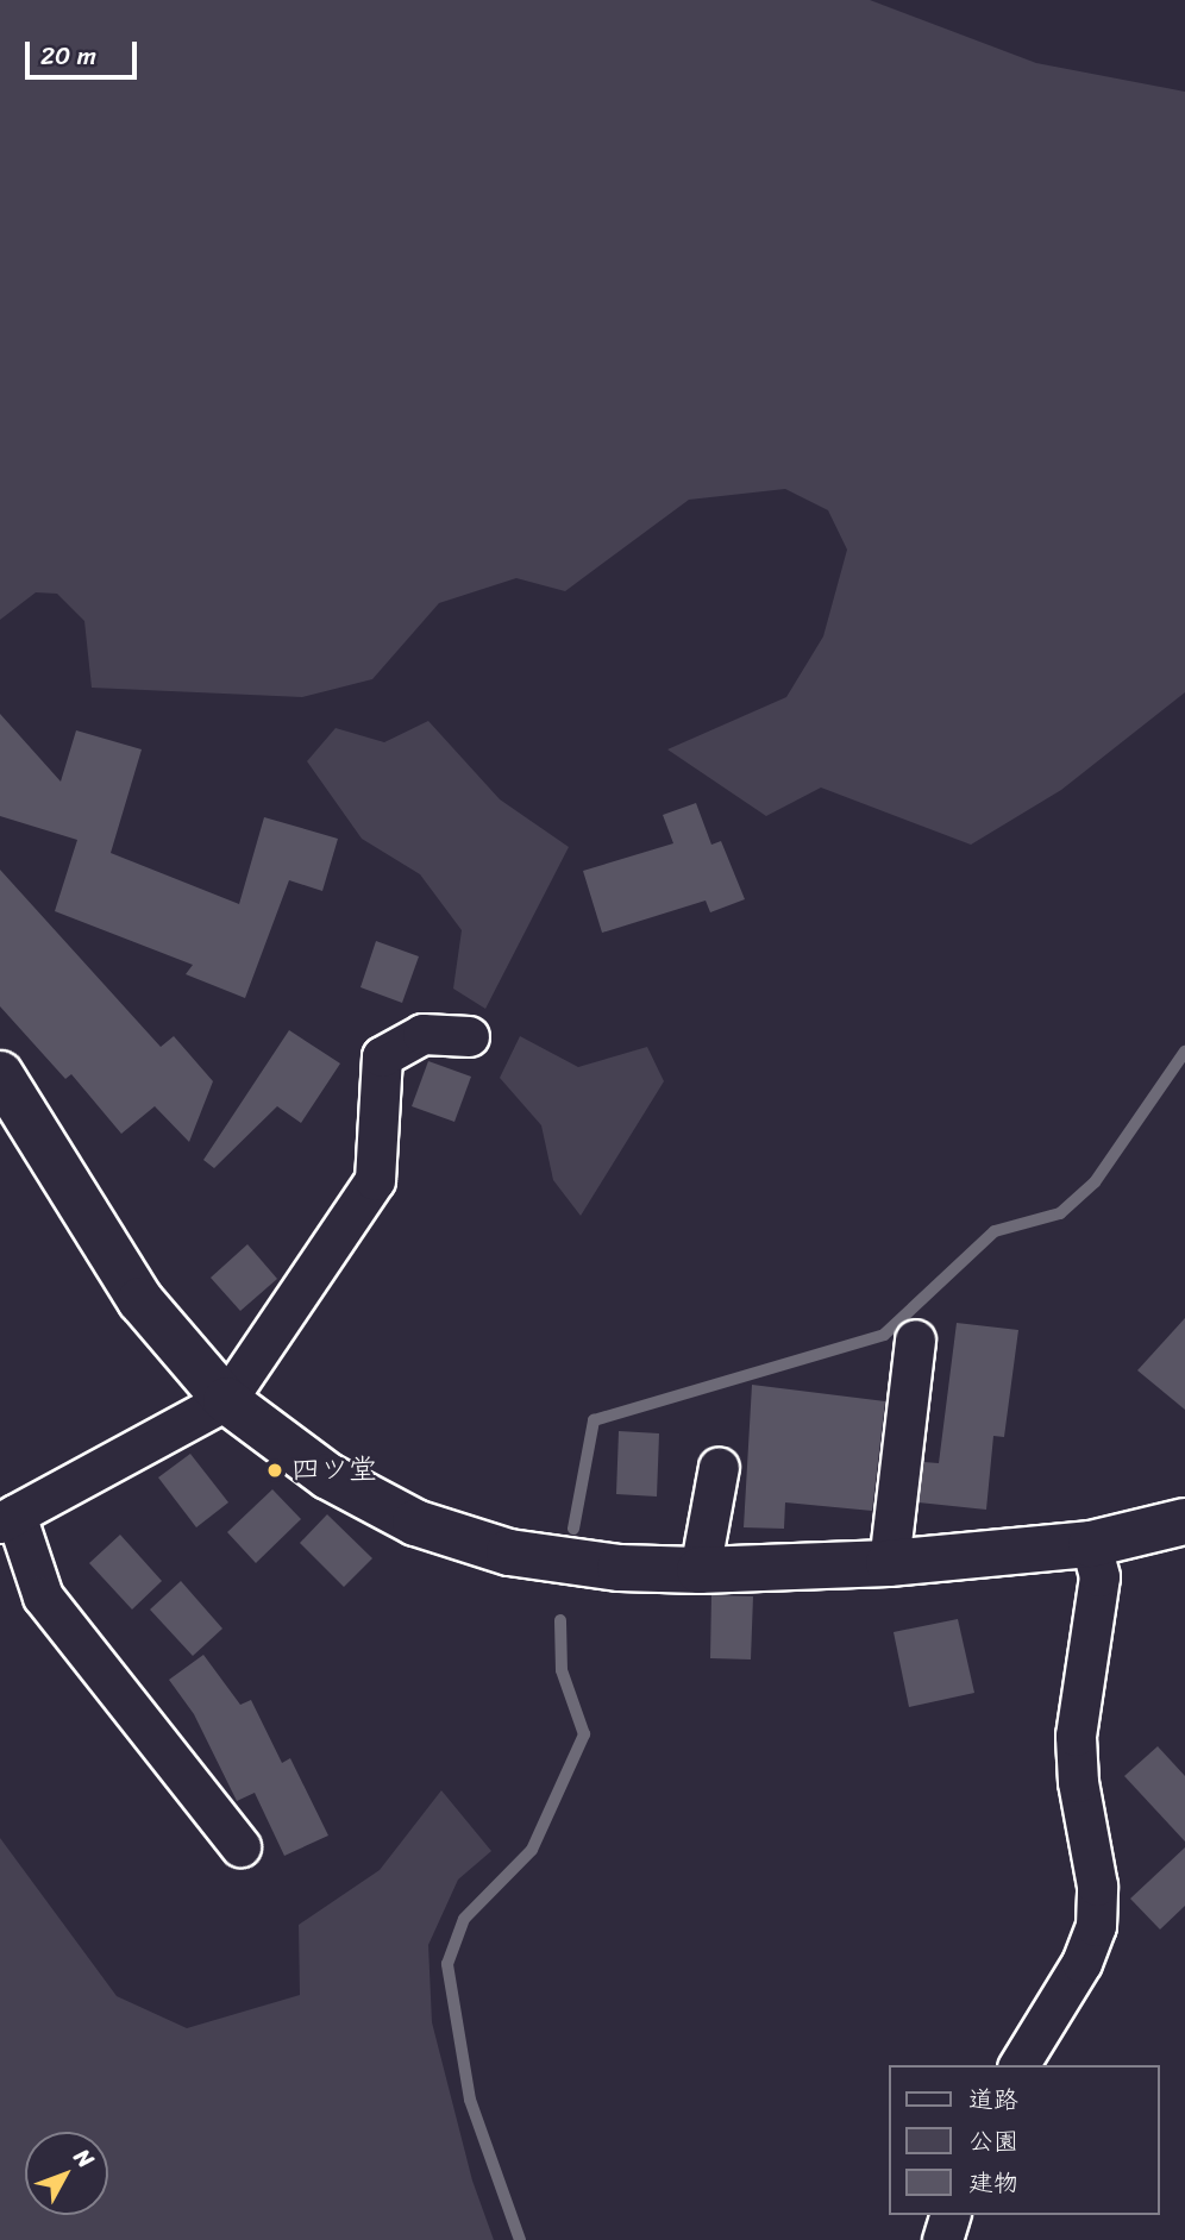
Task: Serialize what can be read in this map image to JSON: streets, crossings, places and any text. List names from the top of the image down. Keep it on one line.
{"places":["四ツ堂"],"legend":["道路","公園","建物"],"scale_bar":"20 m","north":"top right"}
